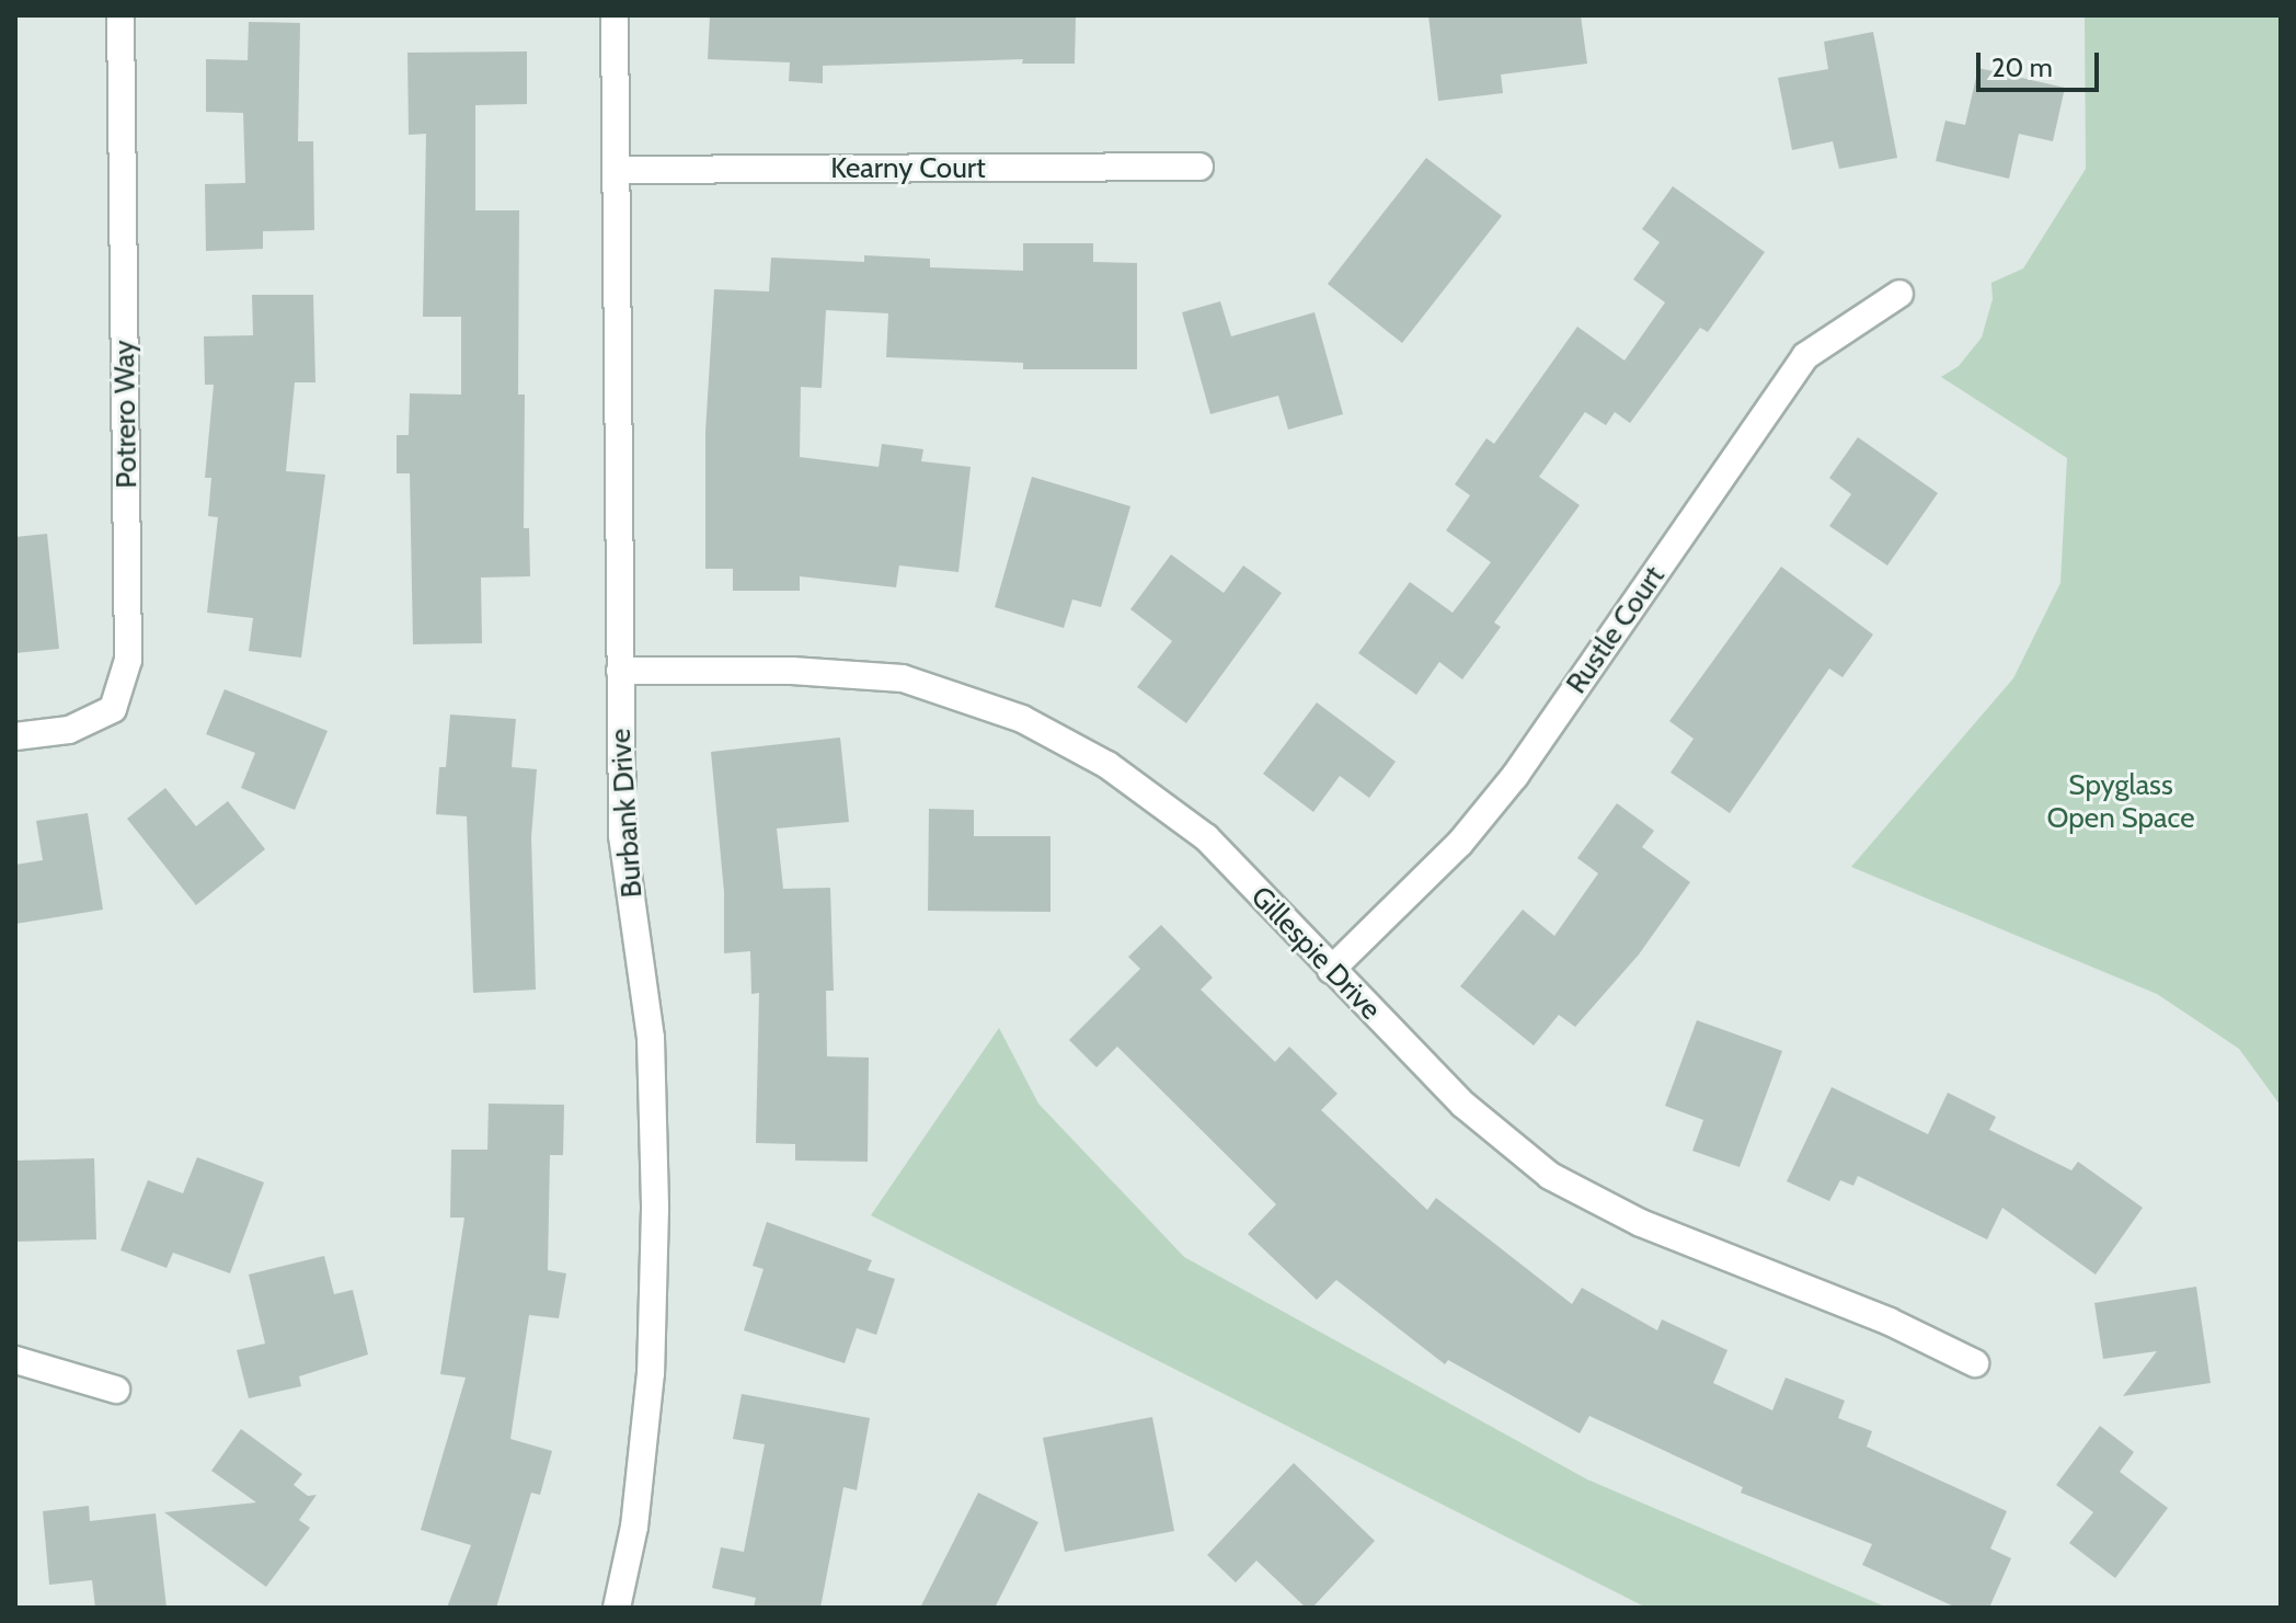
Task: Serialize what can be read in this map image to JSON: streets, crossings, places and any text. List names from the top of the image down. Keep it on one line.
{"streets":{"street":["Kearny Court","Potrero Way","Rustle Court","Burbank Drive","Gillespie Drive"]},"crossings":[["Kearny Court","Burbank Drive"],["Rustle Court","Gillespie Drive"],["Burbank Drive","Gillespie Drive"]],"parks":["Spyglass Open Space"],"scale_bar":"20 m"}
